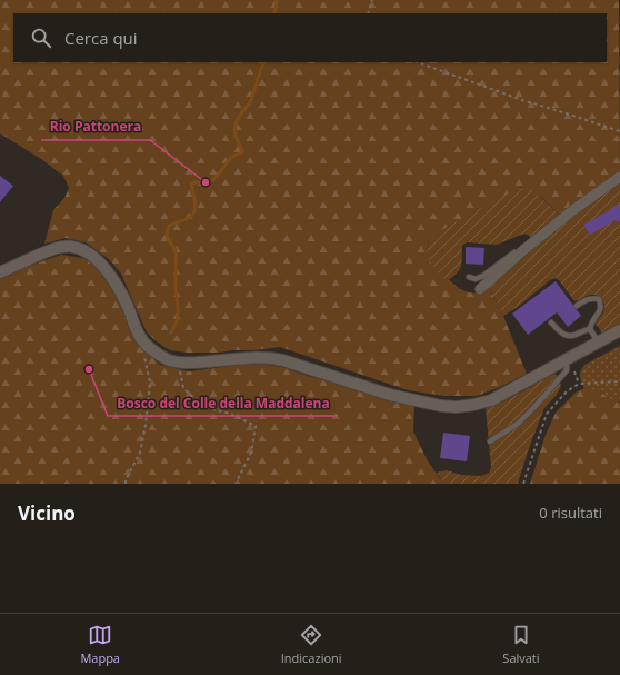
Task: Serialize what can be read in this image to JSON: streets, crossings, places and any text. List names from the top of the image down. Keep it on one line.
{"places":["Rio Pattonera","Bosco del Colle della Maddalena"],"page":{"search":"Cerca qui","heading":["Vicino","0 risultati"],"nav":["Mappa","Indicazioni","Salvati"]}}
